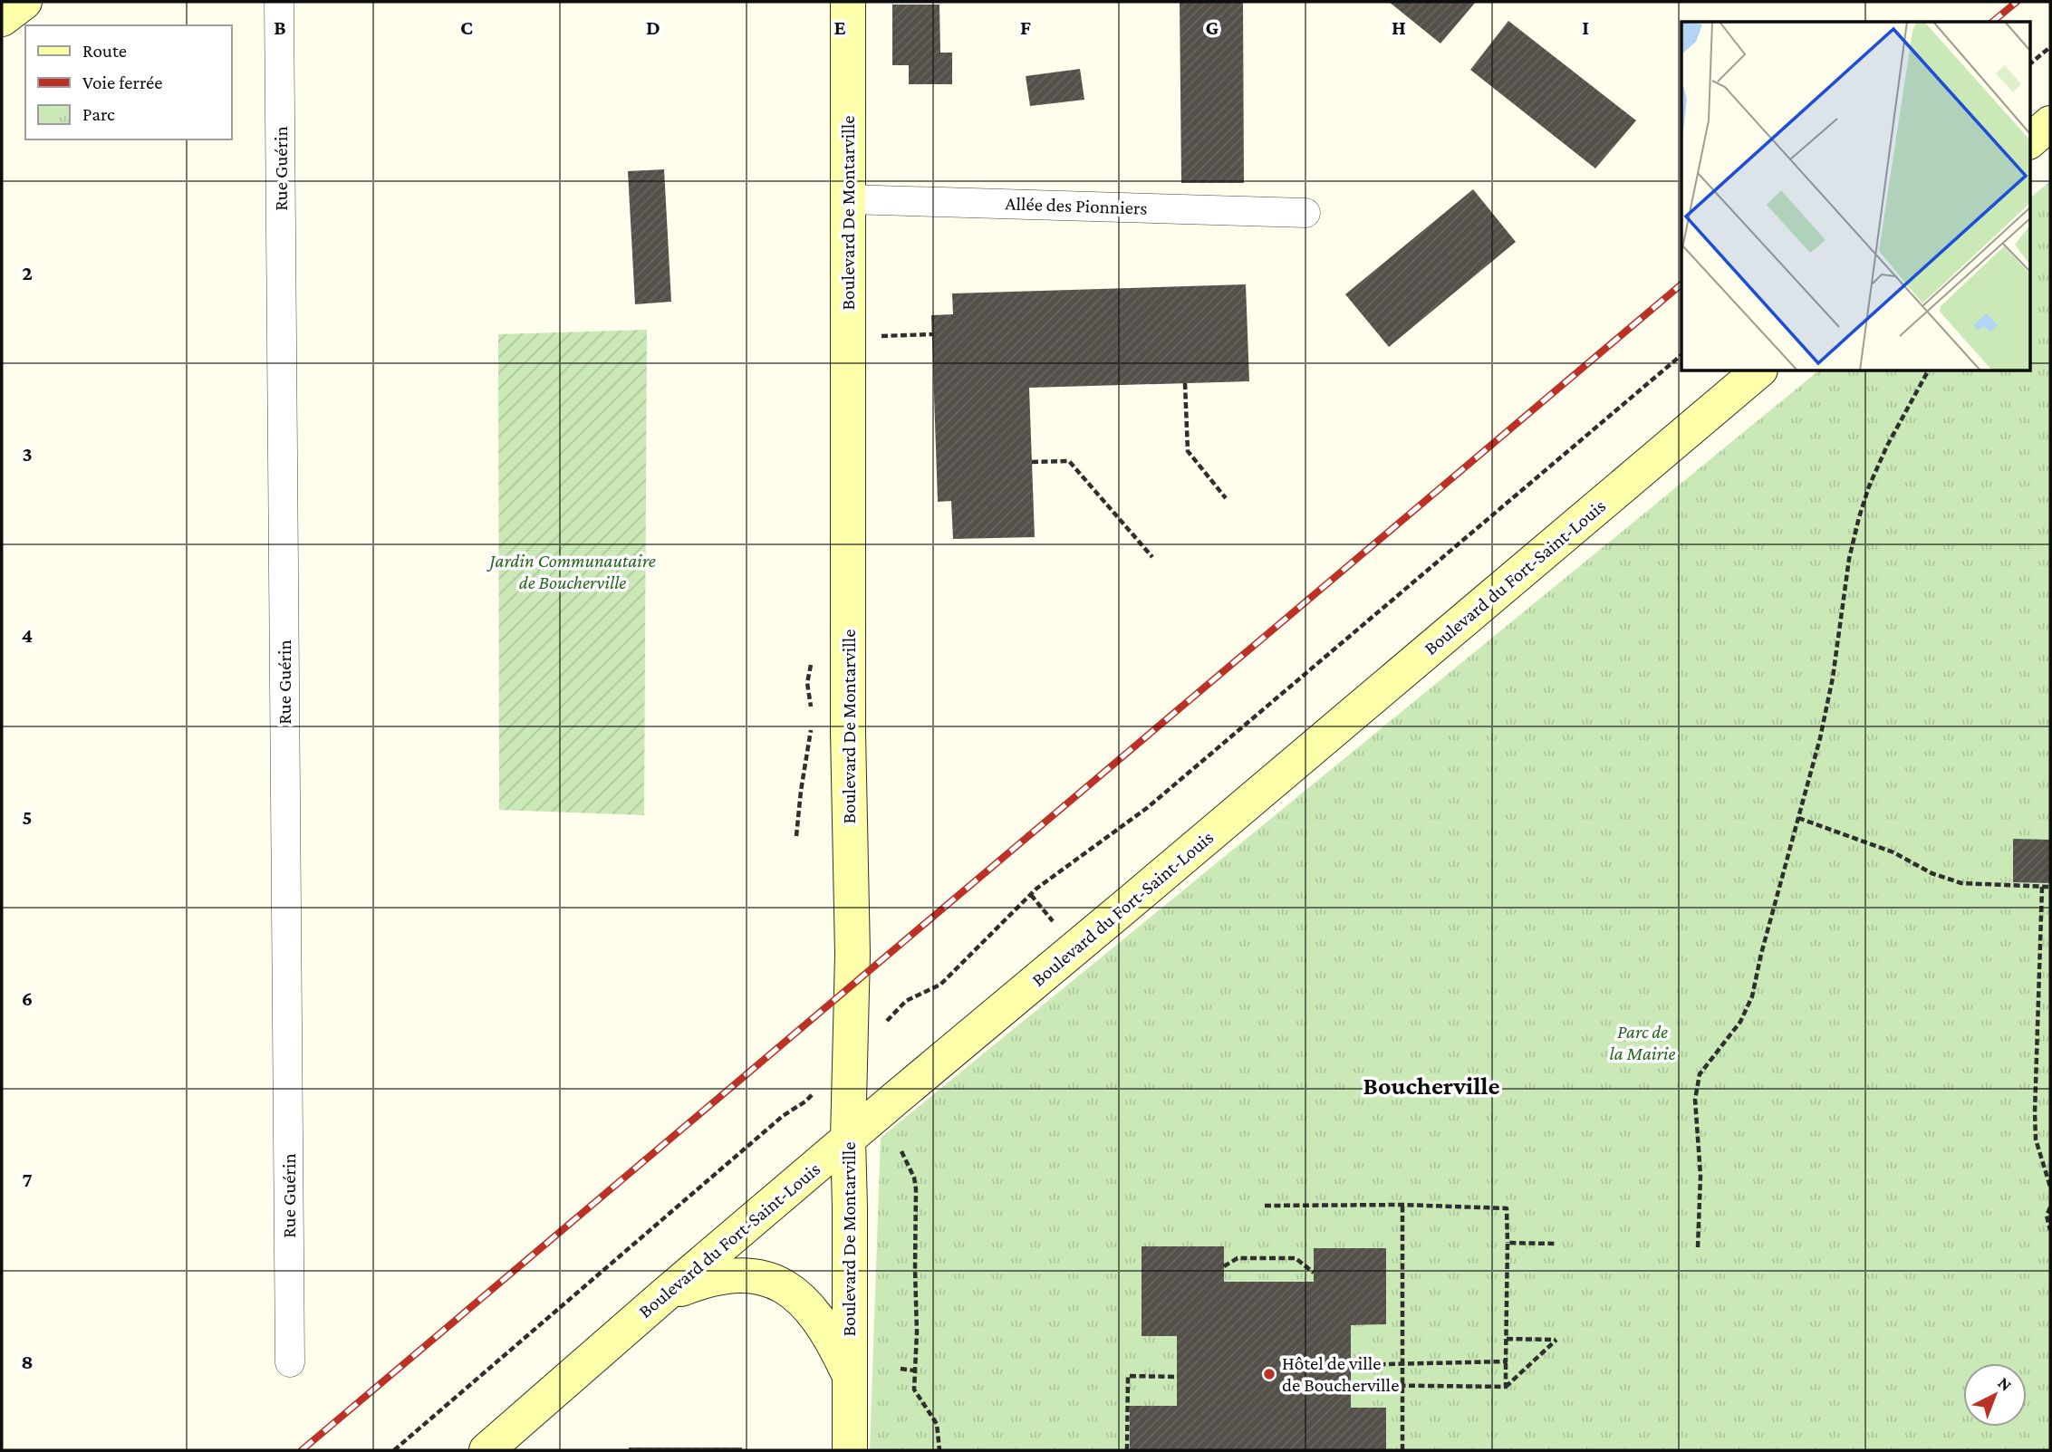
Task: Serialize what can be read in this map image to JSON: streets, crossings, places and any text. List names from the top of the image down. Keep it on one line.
{"streets":{"street":["Rue Guérin","Allée des Pionniers","Boulevard De Montarville","Boulevard du Fort-Saint-Louis"]},"crossings":[["Allée des Pionniers","Boulevard De Montarville"],["Boulevard De Montarville","Boulevard du Fort-Saint-Louis"]],"districts":["Boucherville"],"parks":["Jardin Communautaire de Boucherville","Parc de la Mairie"],"places":["Hôtel de ville de Boucherville"],"legend":["Route","Voie ferrée","Parc"],"north":"top right","grid":{"columns":["B","C","D","E","F","G","H","I"],"rows":["2","3","4","5","6","7","8"]}}
